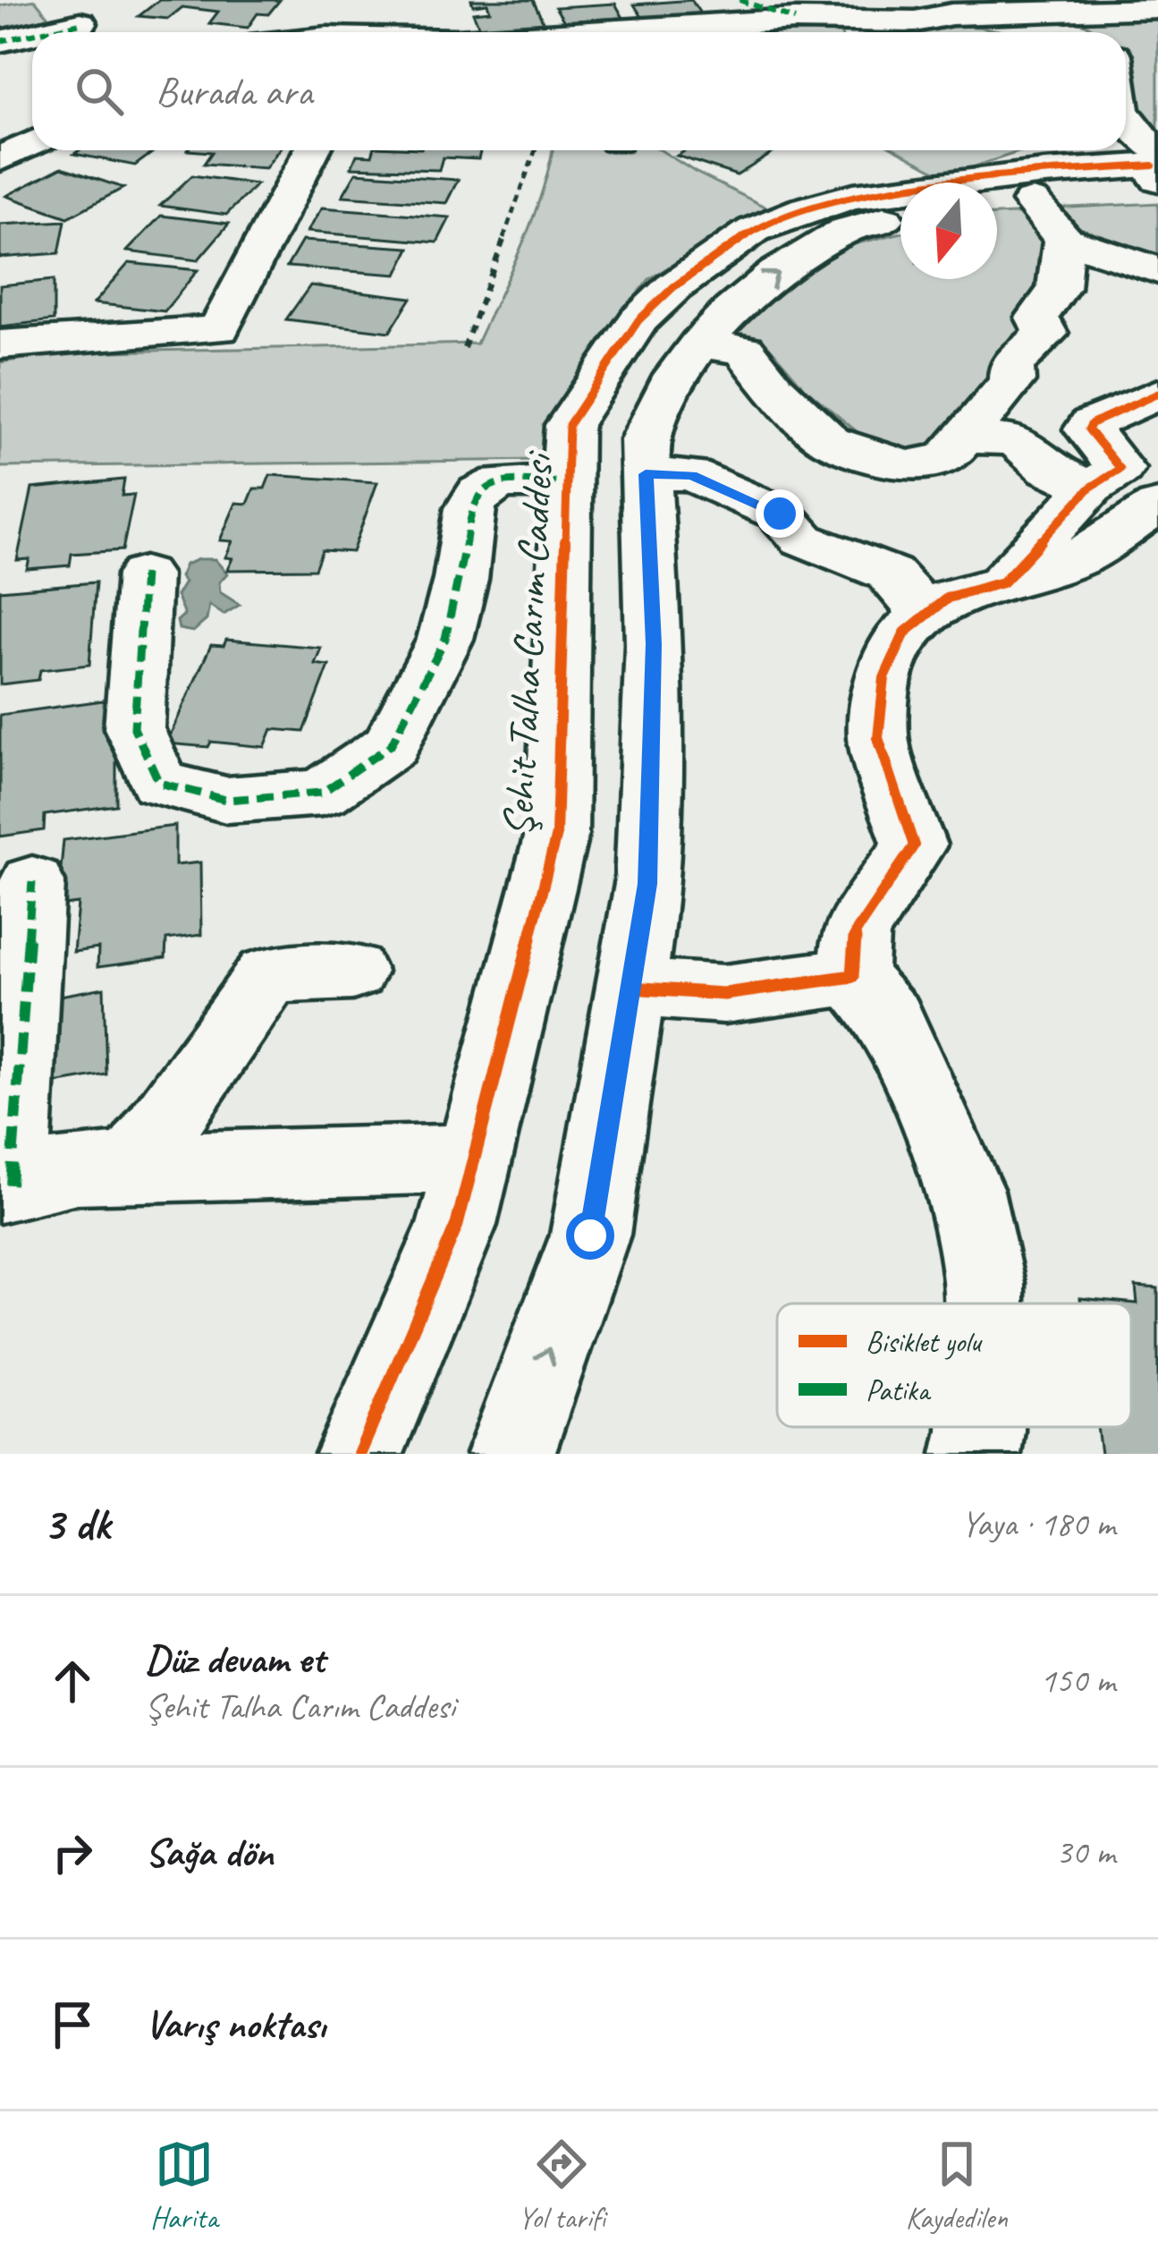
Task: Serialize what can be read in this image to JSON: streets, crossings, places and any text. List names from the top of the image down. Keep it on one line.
{"streets":{"street":["Şehit Talha Carım Caddesi"]},"legend":["Bisiklet yolu","Patika"],"north":"bottom","page":{"search":"Burada ara","heading":["3 dk","Yaya · 180 m"],"list":[["Düz devam et","Şehit Talha Carım Caddesi","150 m"],["Sağa dön","30 m"],"Varış noktası"],"nav":["Harita","Yol tarifi","Kaydedilen"]}}
